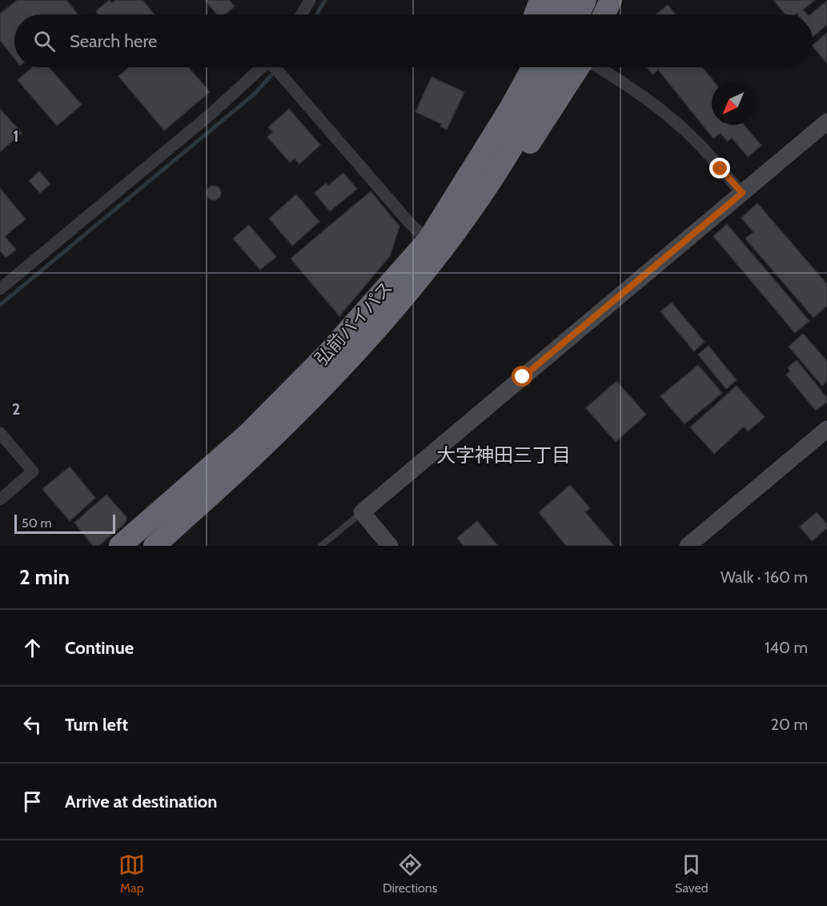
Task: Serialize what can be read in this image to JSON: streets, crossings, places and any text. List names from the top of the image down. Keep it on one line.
{"streets":{"highway":["弘前バイパス"]},"districts":["大字神田三丁目"],"scale_bar":"50 m","north":"bottom left","page":{"search":"Search here","scale":"50 m","heading":["2 min","Walk · 160 m"],"list":[["Continue","140 m"],["Turn left","20 m"],"Arrive at destination"],"nav":["Map","Directions","Saved"]},"grid":{"rows":["1","2"]}}
